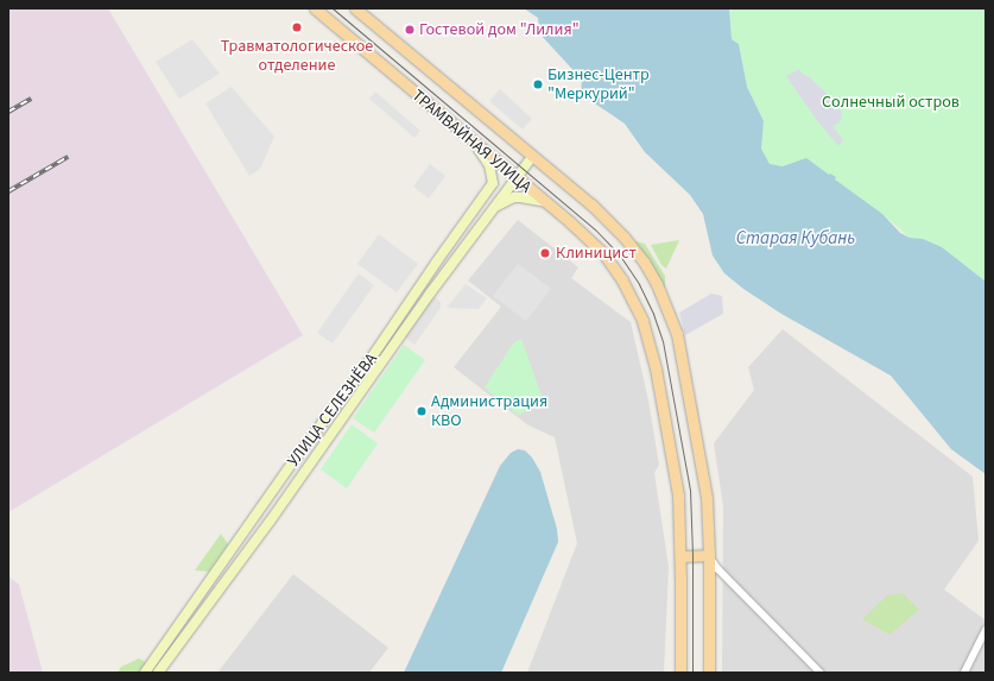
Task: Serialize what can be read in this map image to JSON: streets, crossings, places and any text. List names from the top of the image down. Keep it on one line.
{"streets":{"main road":["ТРАМВАЙНАЯ УЛИЦА","УЛИЦА СЕЛЕЗНЁВА"]},"crossings":[["ТРАМВАЙНАЯ УЛИЦА","УЛИЦА СЕЛЕЗНЁВА"]],"water":["Старая Кубань"],"parks":["Солнечный остров"],"places":["Травматологическое отделение","Гостевой дом \"Лилия\"","Бизнес-Центр \"Меркурий\"","Клиницист","Администрация КВО"]}
